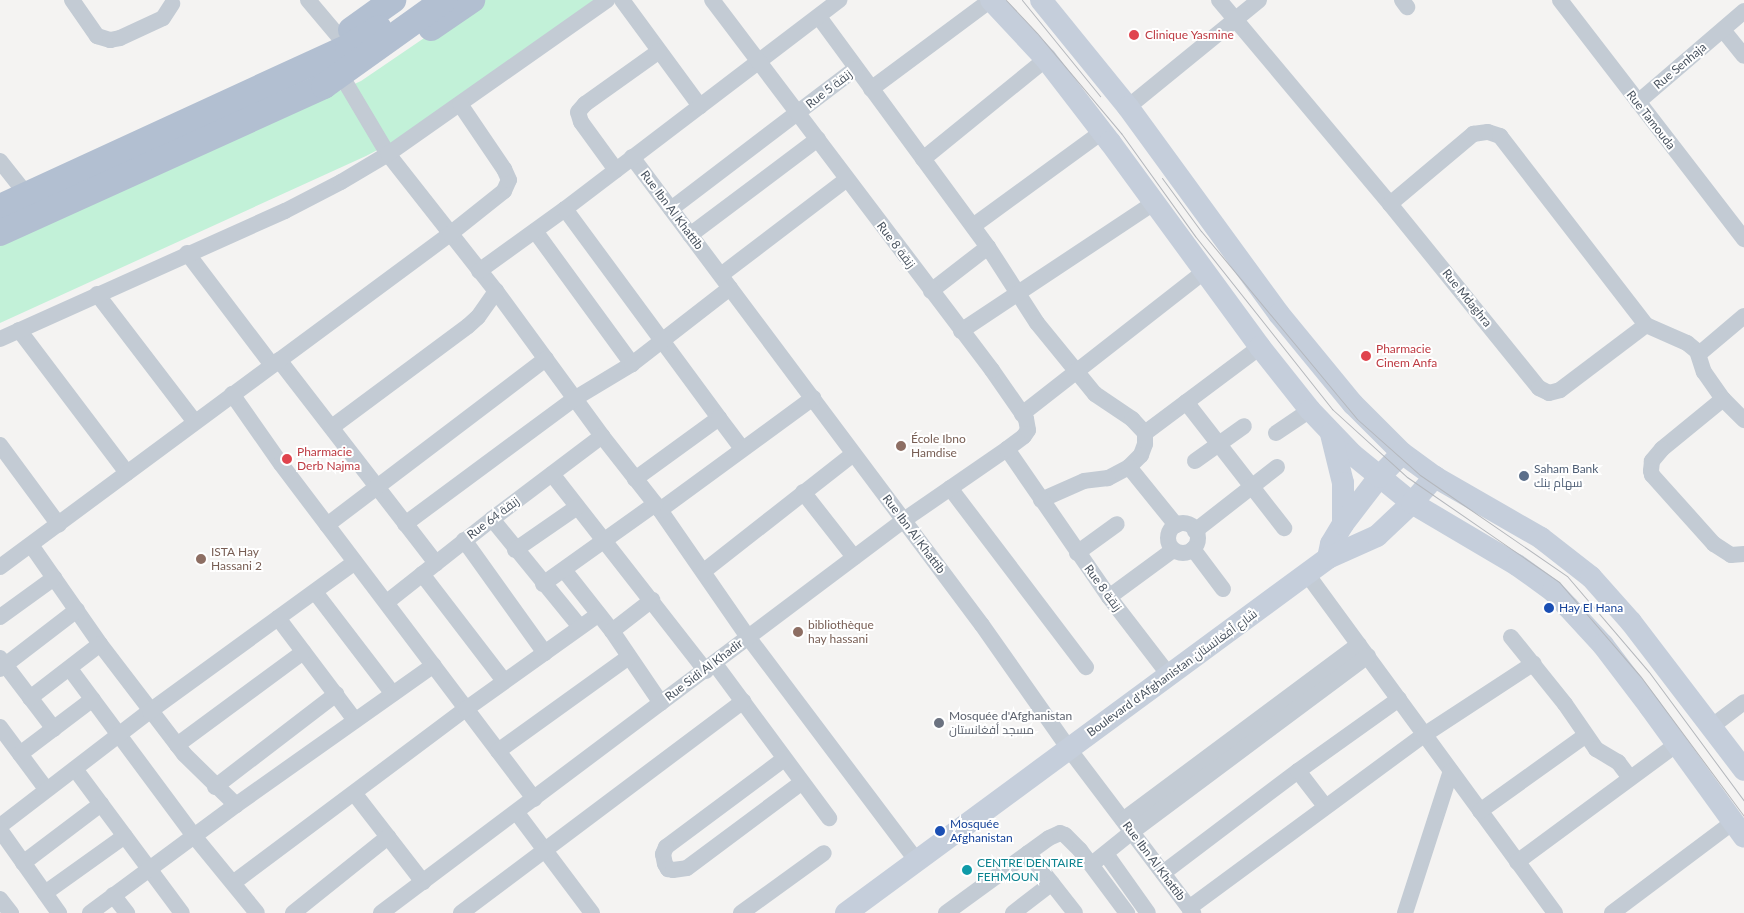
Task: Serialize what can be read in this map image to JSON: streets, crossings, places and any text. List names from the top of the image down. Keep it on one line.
{"streets":{"main road":["Boulevard d'Afghanistan شارع أفغانستان"],"street":["Rue Senhaja","Rue 5 زنقة","Rue Tamouda","Rue Ibn Al Khattib","Rue 8 زنقة","Rue Mdaghra","Rue 64 زنقة","Rue Sidi Al Khadir"]},"crossings":[["Rue Senhaja","Rue Tamouda"],["Rue 5 زنقة","Rue Ibn Al Khattib"],["Rue 5 زنقة","Rue 8 زنقة"],["Rue Ibn Al Khattib","Rue Sidi Al Khadir"],["Rue Ibn Al Khattib","Boulevard d'Afghanistan شارع أفغانستان"],["Rue 8 زنقة","Rue Sidi Al Khadir"],["Rue 8 زنقة","Boulevard d'Afghanistan شارع أفغانستان"]],"places":["Clinique Yasmine","Pharmacie Cinem Anfa","École Ibno Hamdise","Pharmacie Derb Najma","Saham Bank سهام بنك","ISTA Hay Hassani 2","Hay El Hana","bibliothèque hay hassani","Mosquée d'Afghanistan مسجد أفغانستان","Mosquée Afghanistan","CENTRE DENTAIRE FEHMOUN"]}
